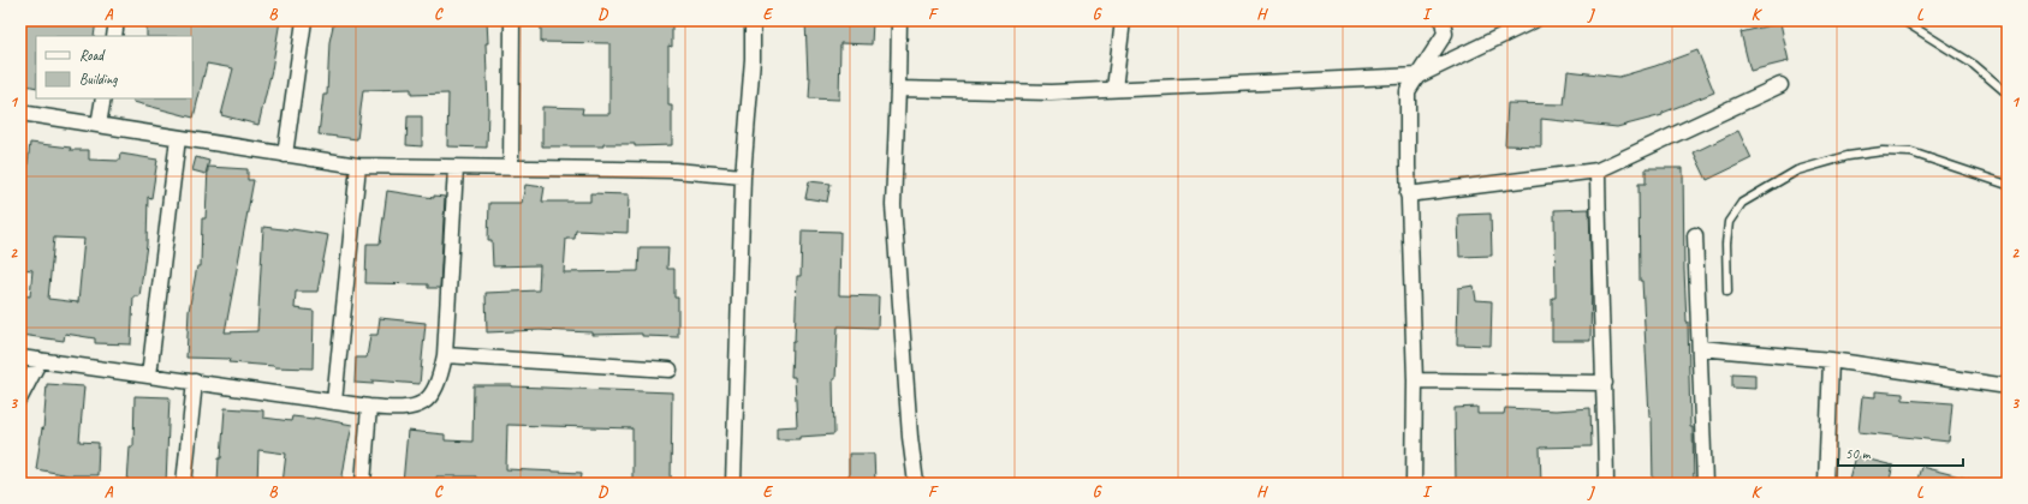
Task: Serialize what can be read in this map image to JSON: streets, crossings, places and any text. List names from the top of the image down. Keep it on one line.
{"legend":["Road","Building"],"scale_bar":"50 m","grid":{"columns":["A","B","C","D","E","F","G","H","I","J","K","L"],"rows":["1","2","3"]}}
